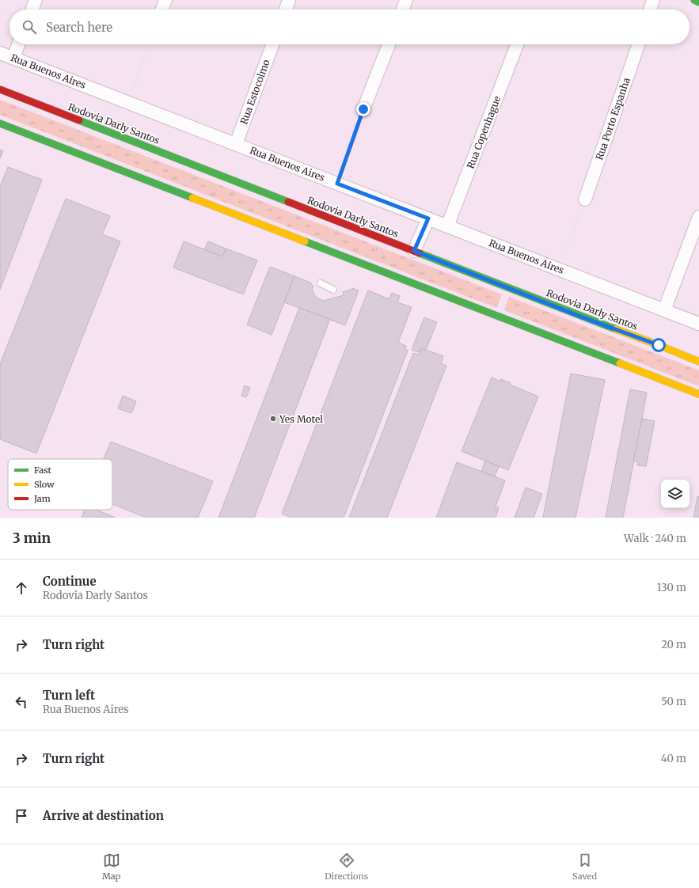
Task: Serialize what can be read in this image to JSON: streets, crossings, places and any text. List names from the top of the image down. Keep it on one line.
{"streets":{"main road":["Rodovia Darly Santos"],"street":["Rua Buenos Aires","Rua Estocolmo","Rua Porto Espanha","Rua Copenhague"]},"crossings":[["Rua Buenos Aires","Rua Estocolmo"],["Rua Buenos Aires","Rua Copenhague"]],"places":["Yes Motel"],"legend":["Fast","Slow","Jam"],"page":{"search":"Search here","heading":["3 min","Walk · 240 m"],"list":[["Continue","Rodovia Darly Santos","130 m"],["Turn right","20 m"],["Turn left","Rua Buenos Aires","50 m"],["Turn right","40 m"],"Arrive at destination"],"nav":["Map","Directions","Saved"]}}
